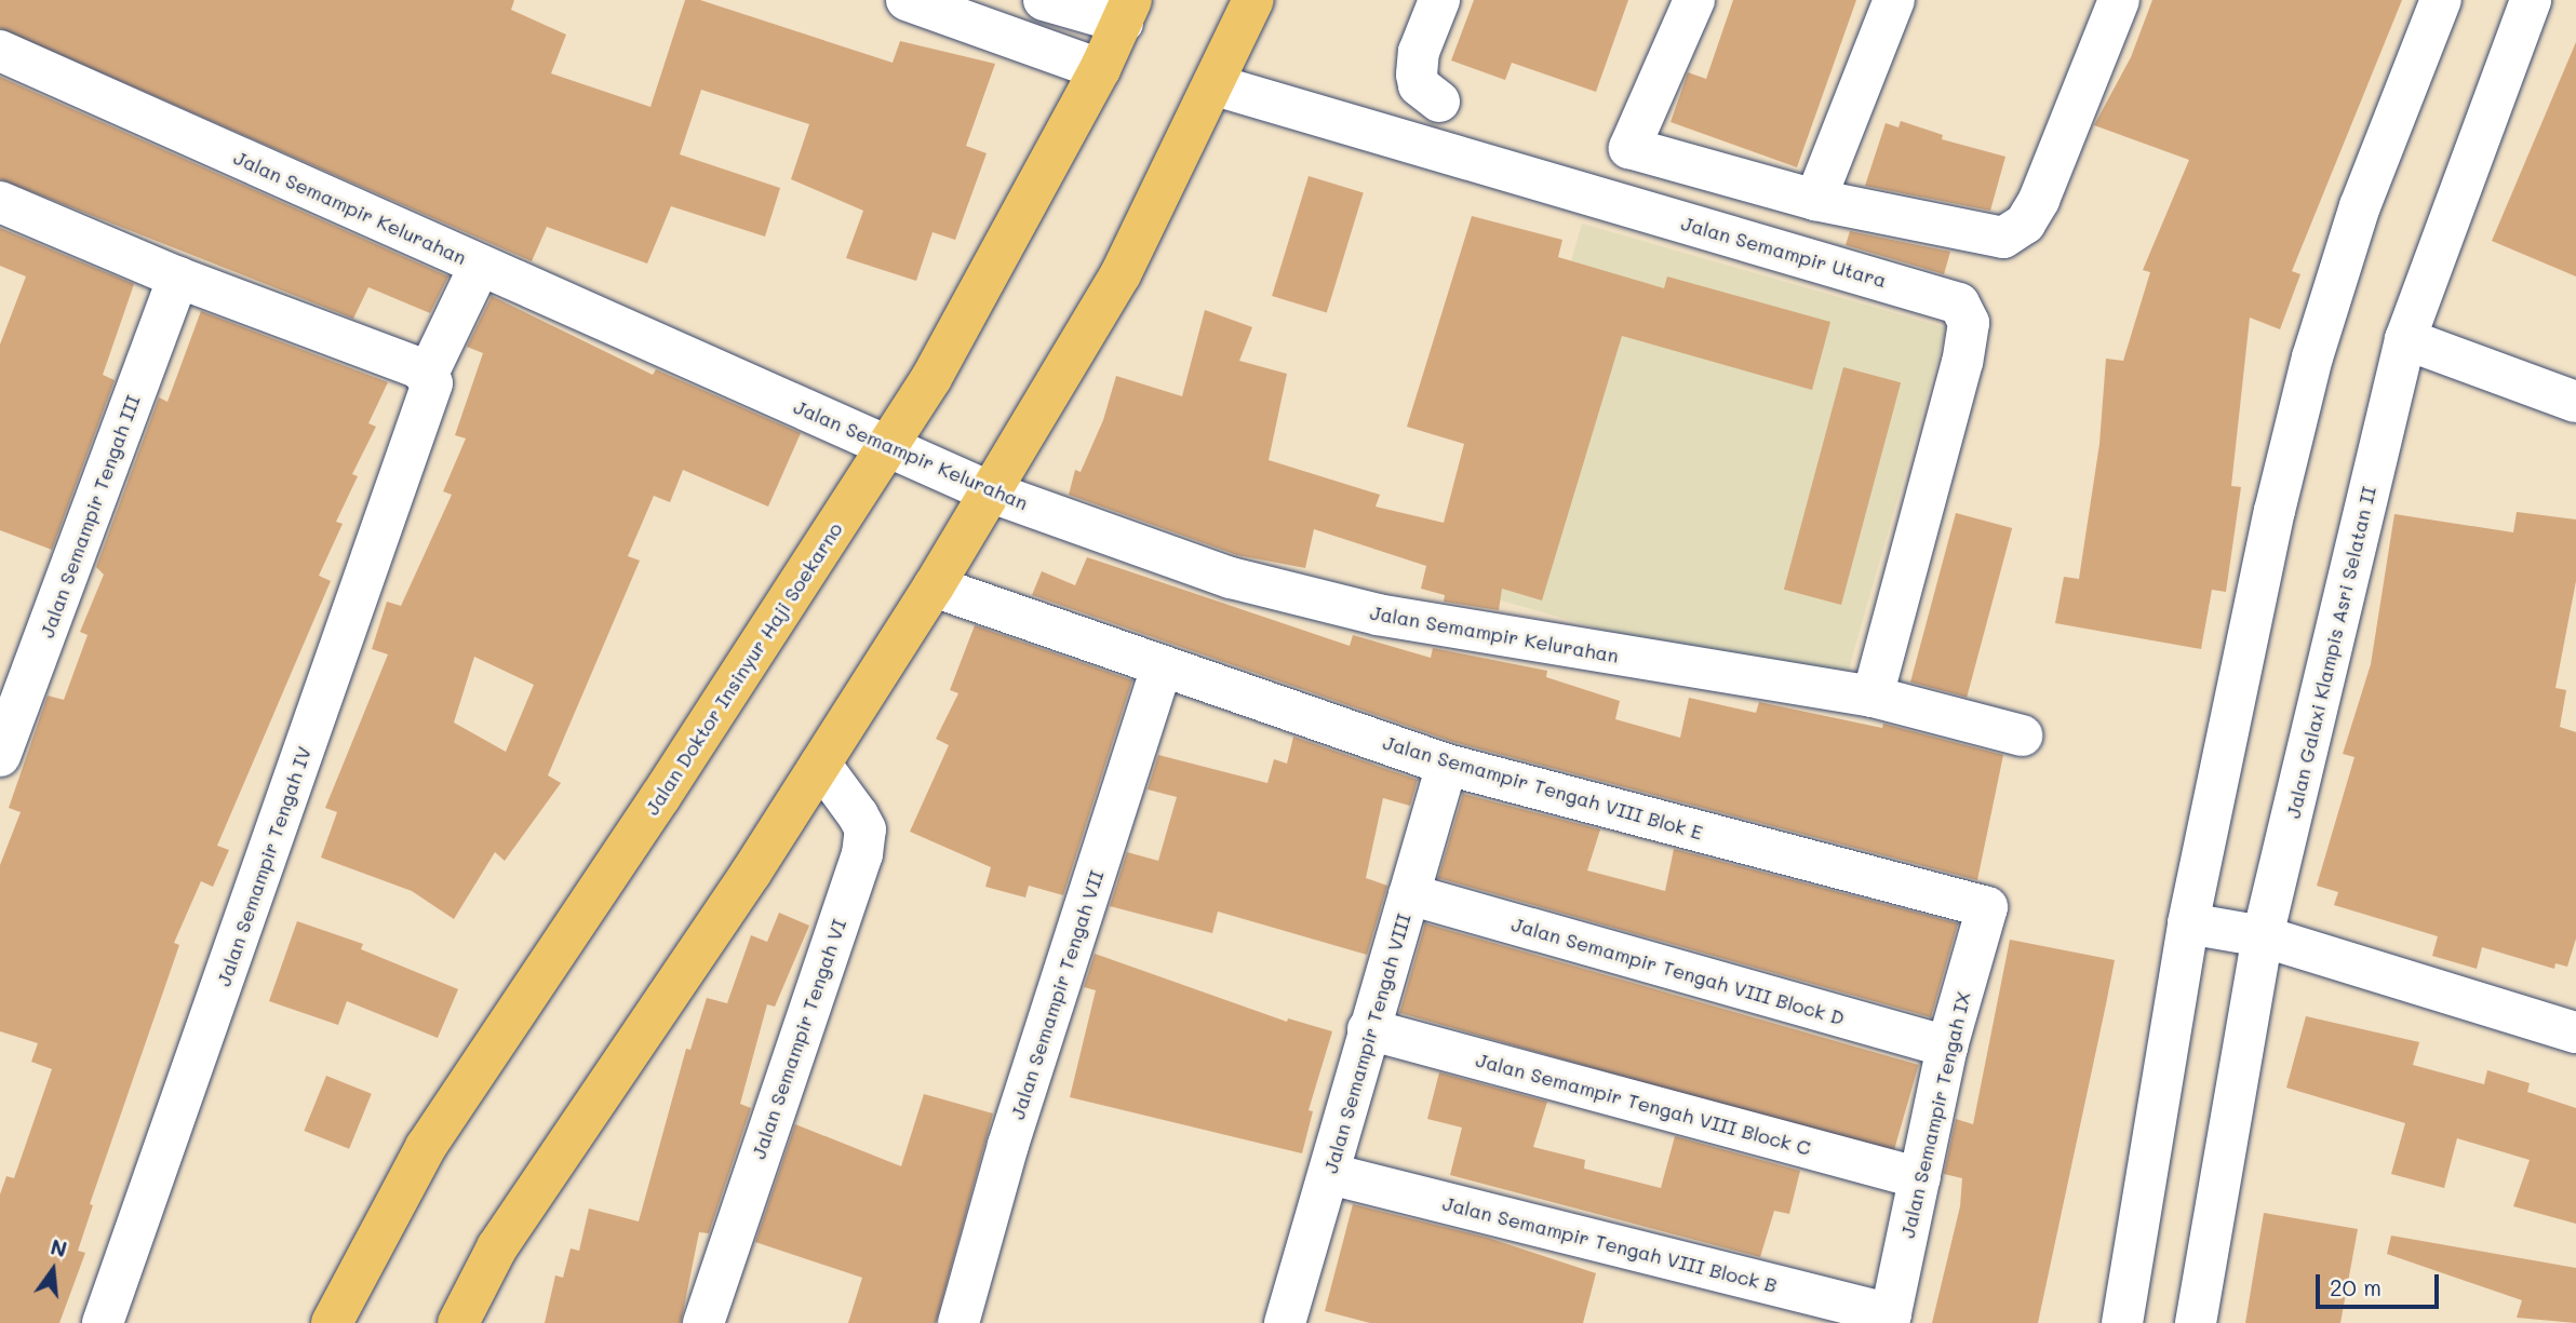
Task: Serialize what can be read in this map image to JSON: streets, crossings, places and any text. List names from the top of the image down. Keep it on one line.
{"streets":{"main road":["Jalan Doktor Insinyur Haji Soekarno"],"street":["Jalan Semampir Kelurahan","Jalan Semampir Utara","Jalan Semampir Tengah III","Jalan Galaxi Klampis Asri Selatan II","Jalan Semampir Tengah VIII Blok E","Jalan Semampir Tengah IV","Jalan Semampir Tengah VIII Block D","Jalan Semampir Tengah VII","Jalan Semampir Tengah VI","Jalan Semampir Tengah VIII","Jalan Semampir Tengah VIII Block C","Jalan Semampir Tengah IX","Jalan Semampir Tengah VIII Block B"]},"crossings":[["Jalan Semampir Kelurahan","Jalan Semampir Utara"],["Jalan Semampir Kelurahan","Jalan Doktor Insinyur Haji Soekarno"],["Jalan Semampir Kelurahan","Jalan Semampir Tengah IV"],["Jalan Semampir Tengah VIII Blok E","Jalan Semampir Tengah VII"],["Jalan Semampir Tengah VIII Blok E","Jalan Semampir Tengah VIII"],["Jalan Semampir Tengah VIII Blok E","Jalan Semampir Tengah IX"],["Jalan Semampir Tengah VIII Block D","Jalan Semampir Tengah VIII"],["Jalan Semampir Tengah VIII Block D","Jalan Semampir Tengah IX"],["Jalan Semampir Tengah VIII","Jalan Semampir Tengah VIII Block C"],["Jalan Semampir Tengah VIII","Jalan Semampir Tengah VIII Block B"],["Jalan Semampir Tengah VIII Block C","Jalan Semampir Tengah IX"],["Jalan Semampir Tengah IX","Jalan Semampir Tengah VIII Block B"]],"scale_bar":"20 m","north":"top"}
